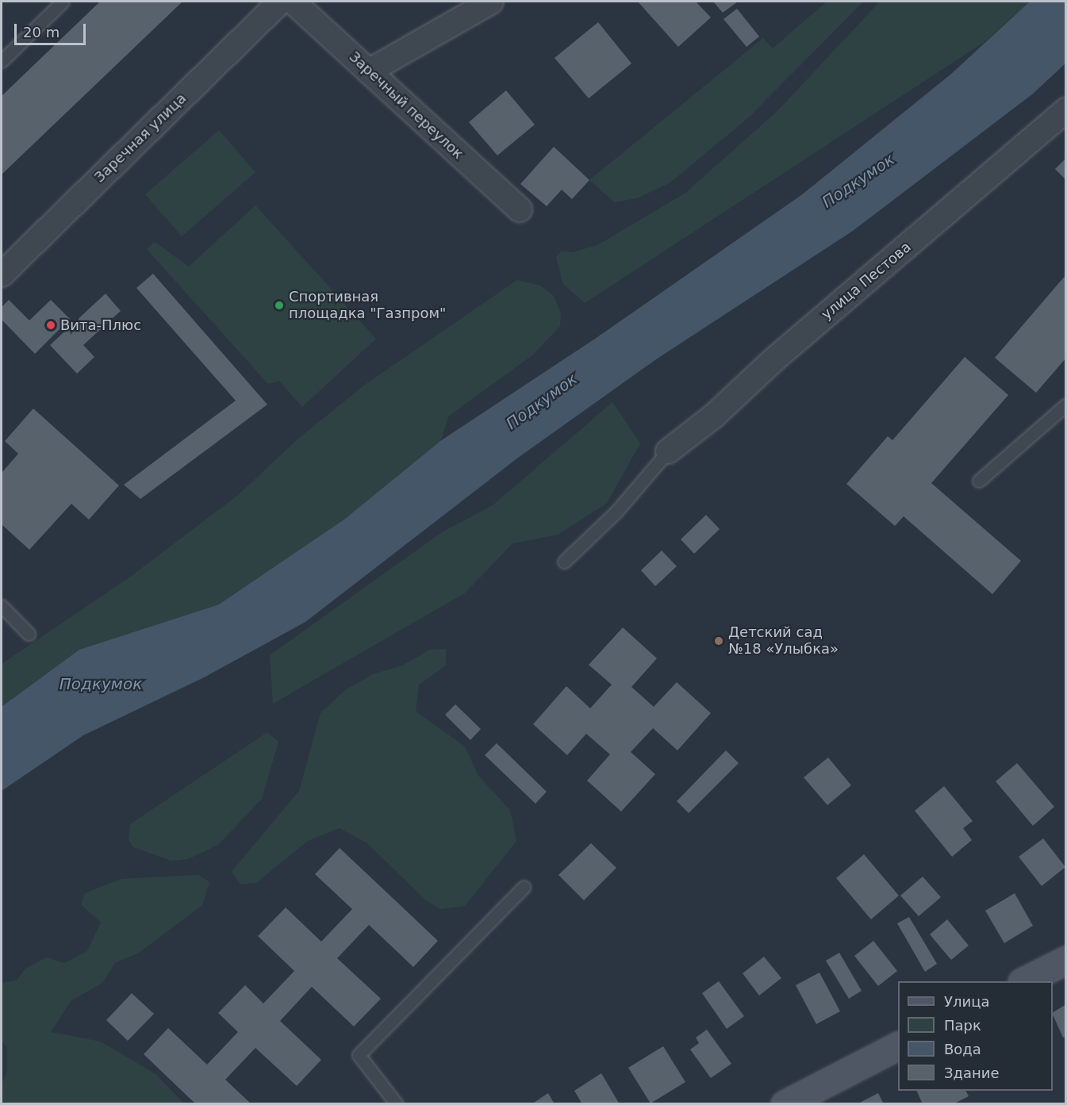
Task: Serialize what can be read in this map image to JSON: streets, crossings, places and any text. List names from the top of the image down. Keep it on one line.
{"streets":{"street":["Заречный переулок","Заречная улица","улица Пестова"]},"water":["Подкумок"],"places":["Спортивная площадка \"Газпром\"","Вита-Плюс","Детский сад №18 «Улыбка»"],"legend":["Улица","Парк","Вода","Здание"],"scale_bar":"20 m"}
